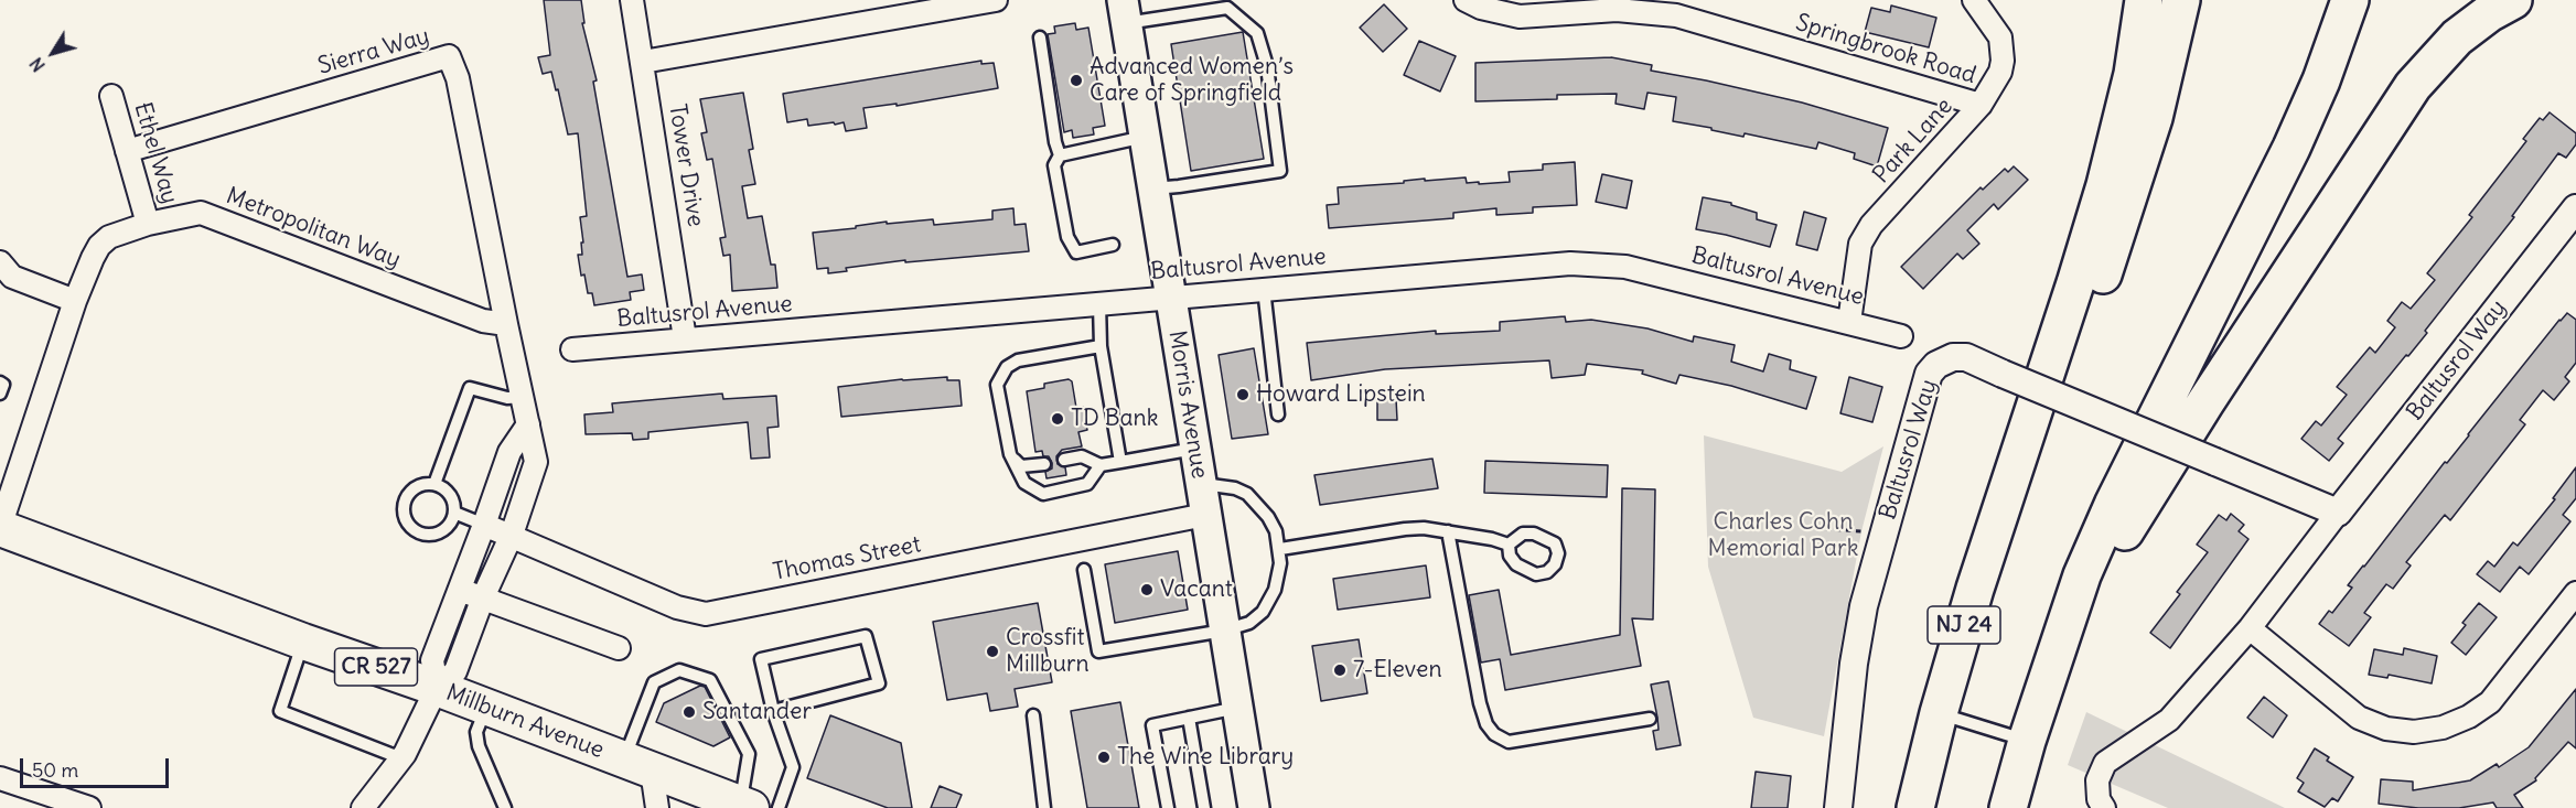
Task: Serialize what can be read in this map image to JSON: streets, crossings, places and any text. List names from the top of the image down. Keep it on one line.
{"streets":{"highway":["NJ 24"],"main road":["Morris Avenue","CR 527","Millburn Avenue"],"street":["Springbrook Road","Sierra Way","Park Lane","Ethel Way","Tower Drive","Metropolitan Way","Baltusrol Avenue","Baltusrol Way","Thomas Street"]},"crossings":[["Springbrook Road","Park Lane"],["Sierra Way","Ethel Way"],["Sierra Way","Metropolitan Way"],["Park Lane","Baltusrol Avenue"],["Ethel Way","Metropolitan Way"],["Tower Drive","Baltusrol Avenue"],["Metropolitan Way","Millburn Avenue"],["Baltusrol Avenue","Morris Avenue"],["Morris Avenue","Thomas Street"]],"parks":["Charles Cohn Memorial Park"],"places":["Advanced Women’s Care of Springfield","Howard Lipstein","TD Bank","Vacant","Crossfit Millburn","7-Eleven","Santander","The Wine Library"],"scale_bar":"50 m","north":"bottom left"}
